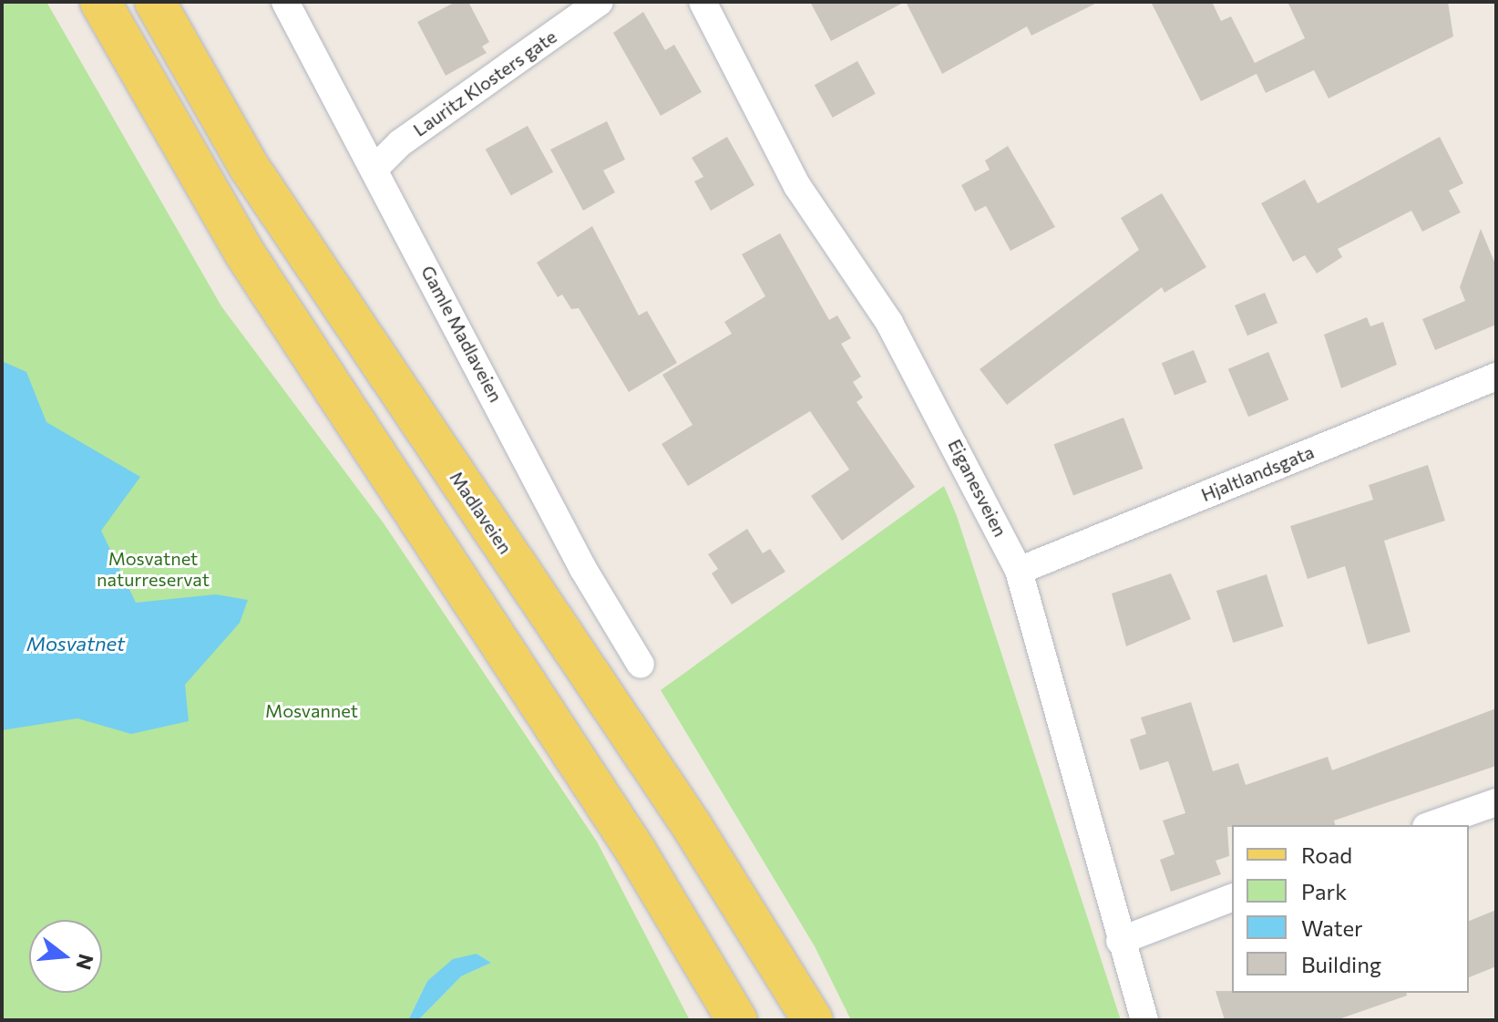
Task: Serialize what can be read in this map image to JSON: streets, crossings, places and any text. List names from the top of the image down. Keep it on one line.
{"streets":{"main road":["Madlaveien"],"street":["Lauritz Klosters gate","Gamle Madlaveien","Hjaltlandsgata","Eiganesveien"]},"crossings":[["Lauritz Klosters gate","Gamle Madlaveien"],["Hjaltlandsgata","Eiganesveien"]],"water":["Mosvatnet"],"parks":["Mosvatnet naturreservat","Mosvannet"],"legend":["Road","Park","Water","Building"],"north":"right"}
